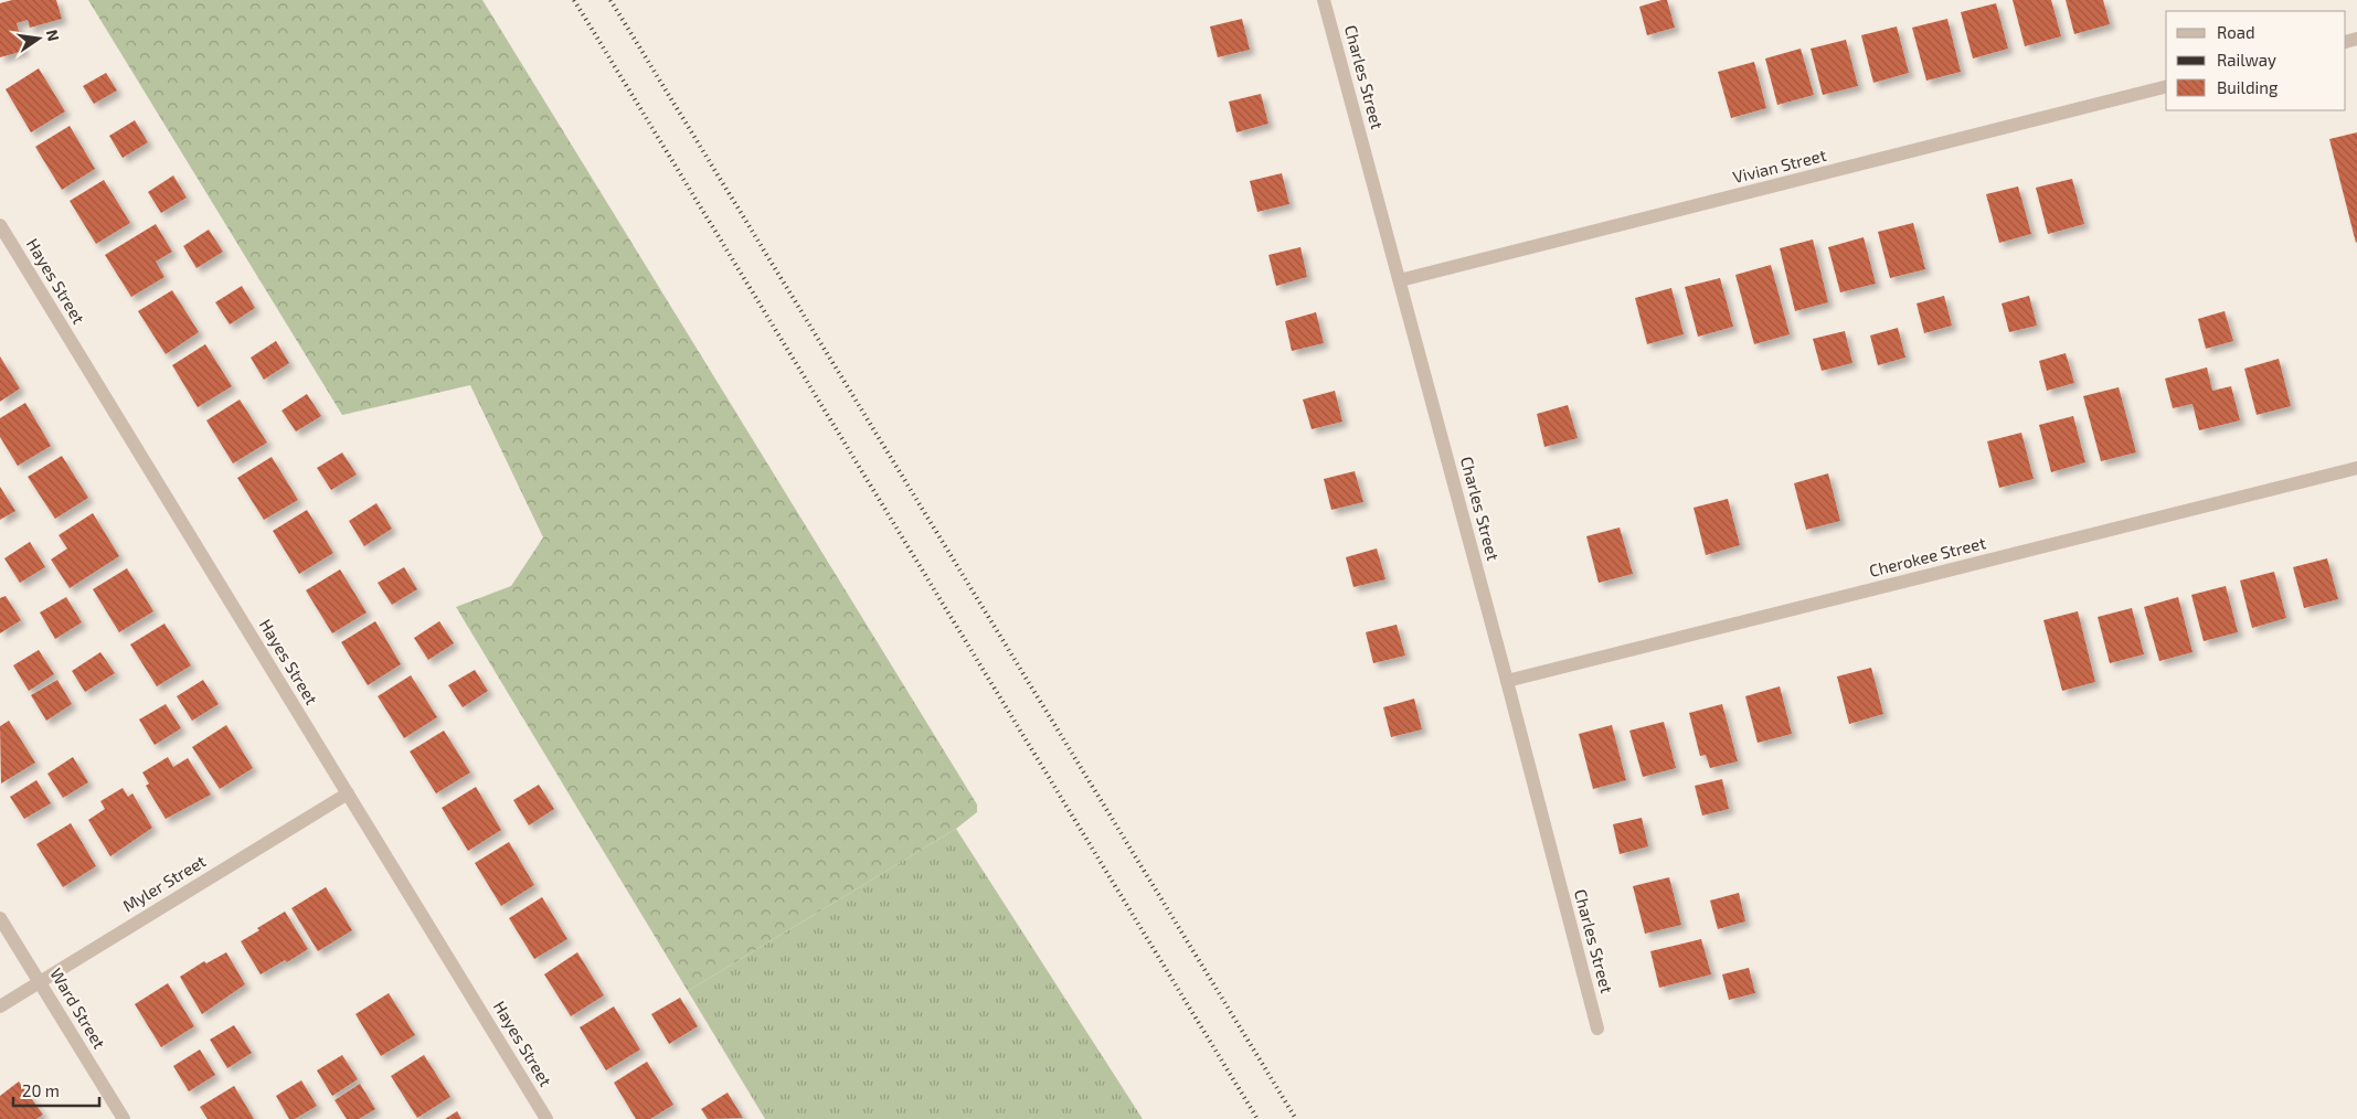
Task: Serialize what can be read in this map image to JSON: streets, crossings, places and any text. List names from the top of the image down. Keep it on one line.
{"streets":{"street":["Charles Street","Vivian Street","Hayes Street","Cherokee Street","Myler Street","Ward Street"]},"crossings":[["Charles Street","Vivian Street"],["Charles Street","Cherokee Street"],["Hayes Street","Myler Street"],["Myler Street","Ward Street"]],"legend":["Road","Railway","Building"],"scale_bar":"20 m","north":"right"}
